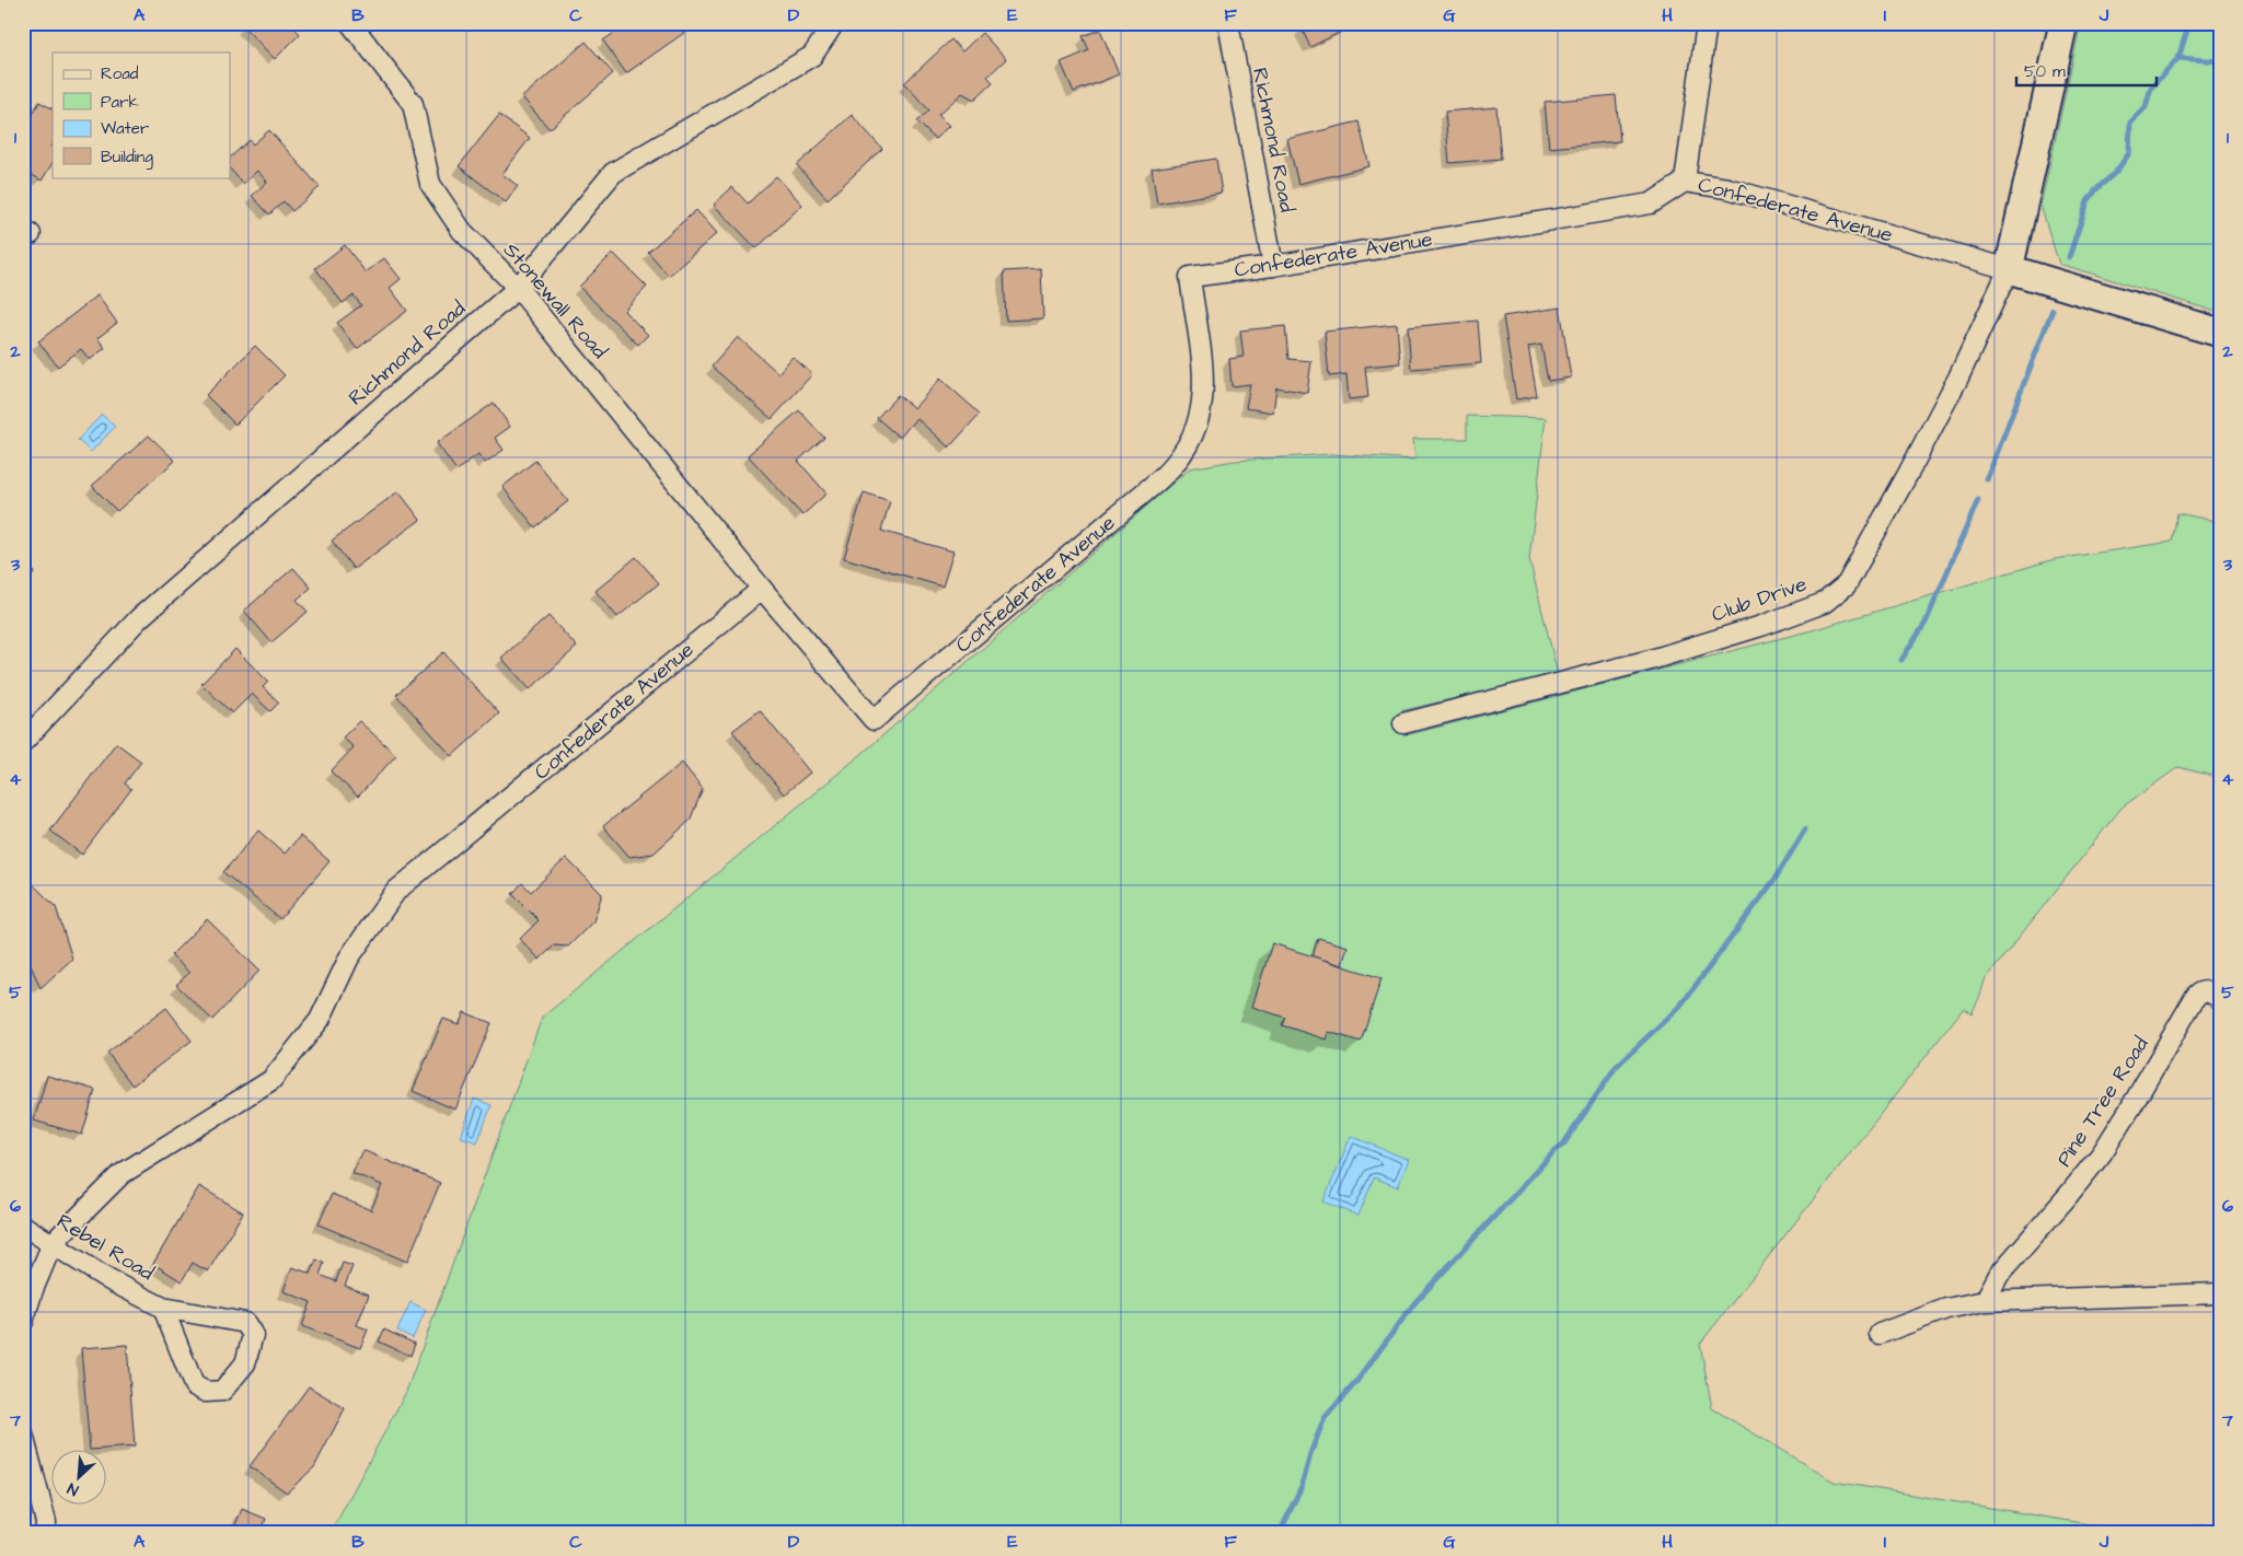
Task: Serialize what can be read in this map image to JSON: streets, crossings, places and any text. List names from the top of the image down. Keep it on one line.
{"streets":{"street":["Richmond Road","Confederate Avenue","Stonewall Road","Club Drive","Pine Tree Road","Rebel Road"]},"crossings":[["Richmond Road","Confederate Avenue"],["Richmond Road","Stonewall Road"],["Confederate Avenue","Stonewall Road"],["Confederate Avenue","Club Drive"],["Confederate Avenue","Rebel Road"]],"legend":["Road","Park","Water","Building"],"scale_bar":"50 m","north":"bottom left","grid":{"columns":["A","B","C","D","E","F","G","H","I","J"],"rows":["1","2","3","4","5","6","7"]}}
